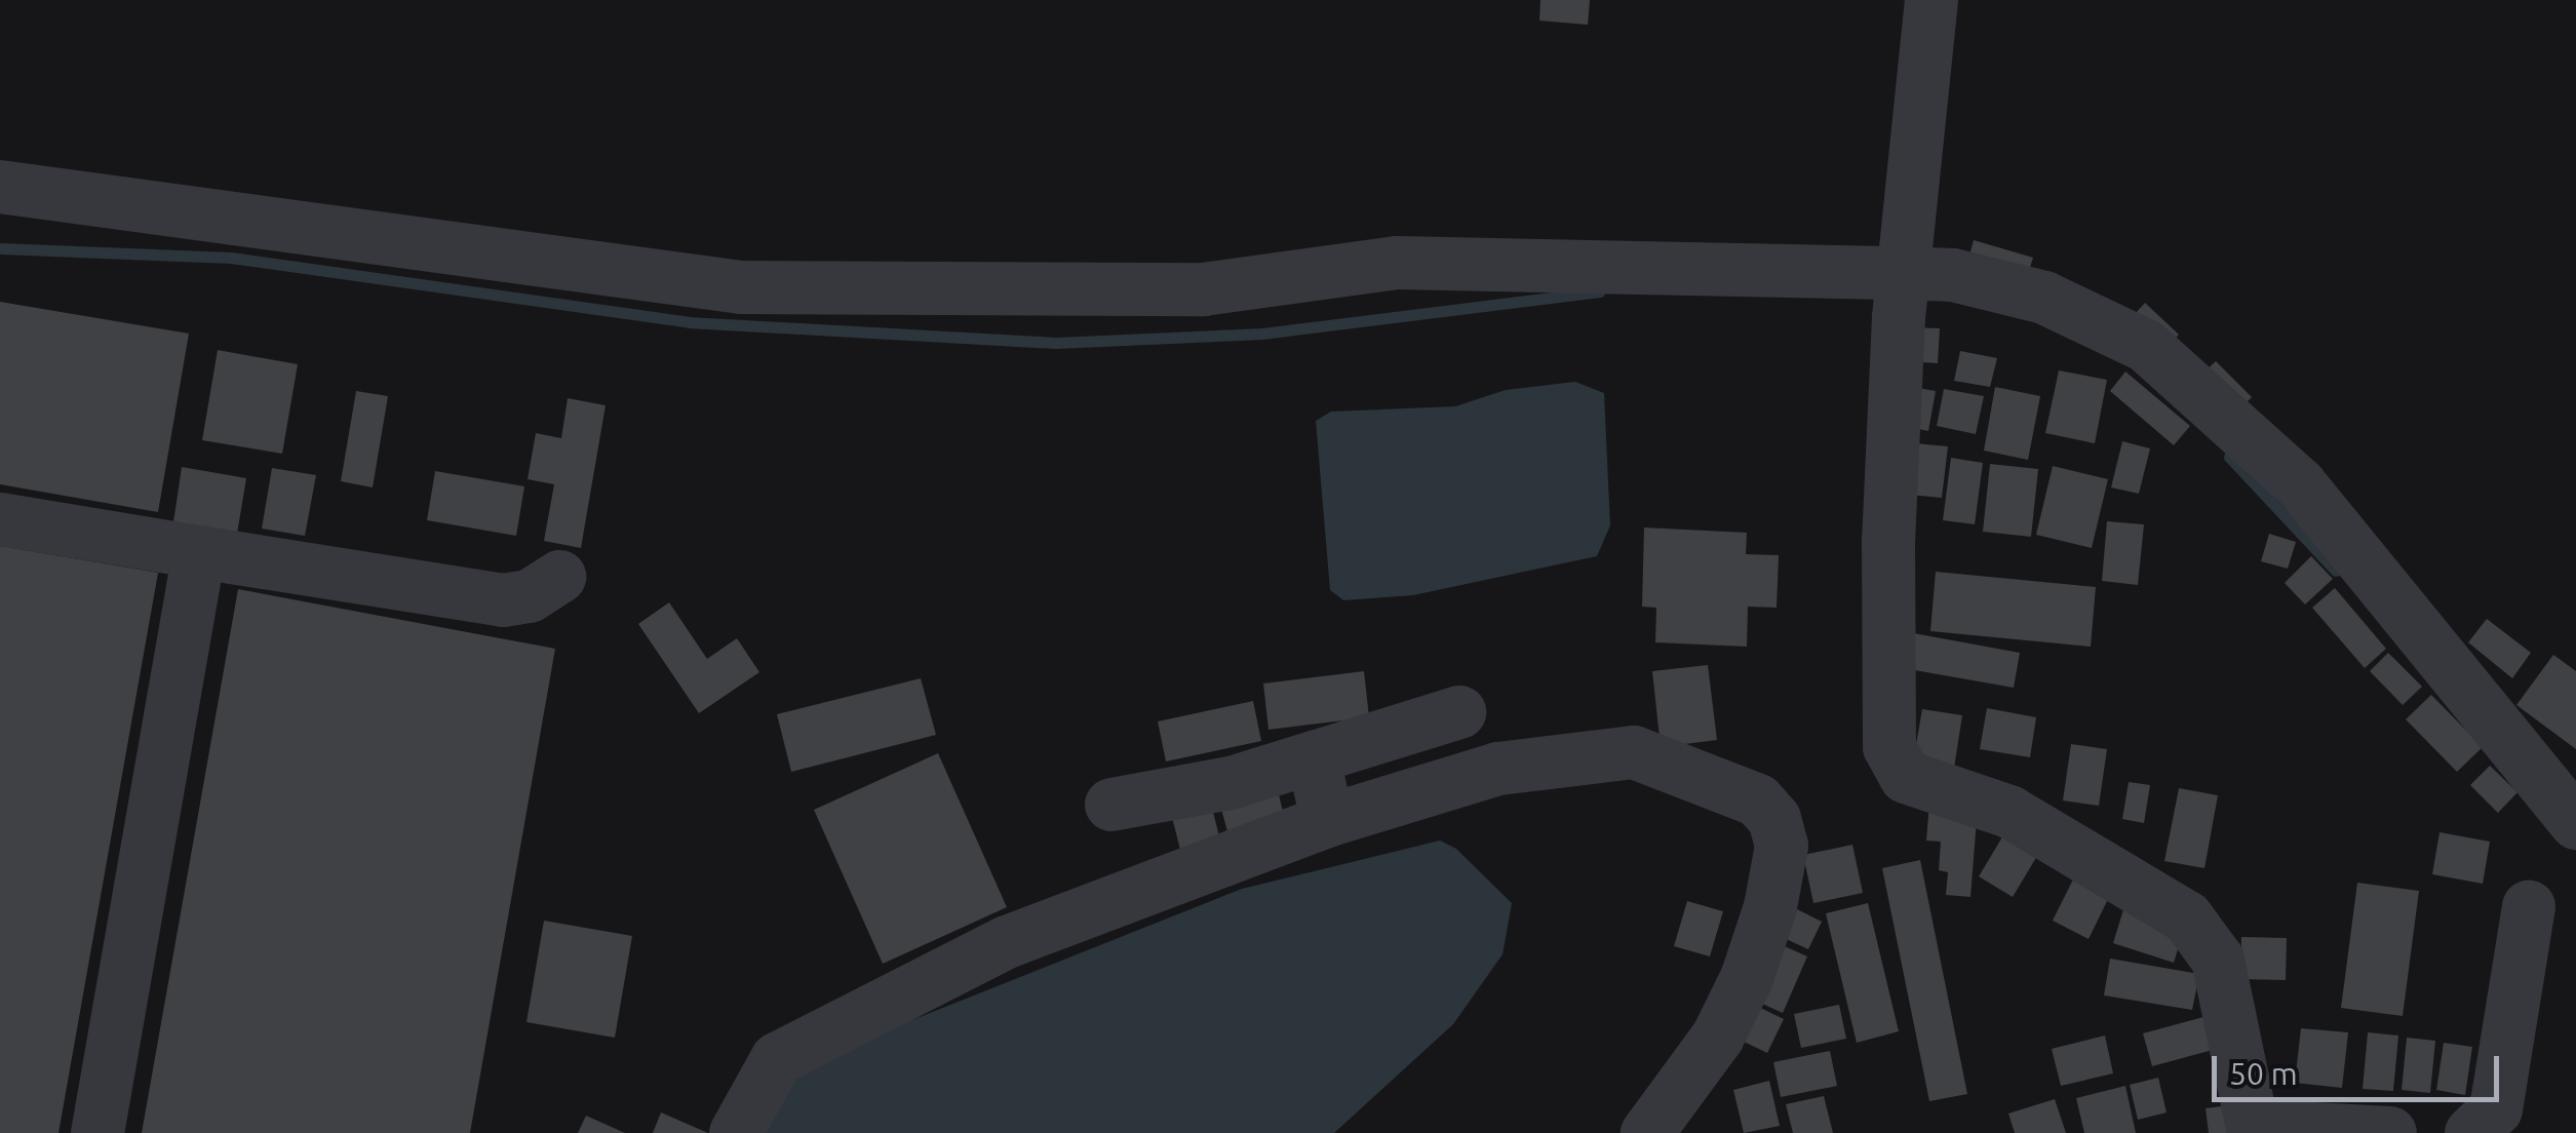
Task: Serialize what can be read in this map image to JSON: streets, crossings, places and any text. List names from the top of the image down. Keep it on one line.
{"scale_bar":"50 m"}
